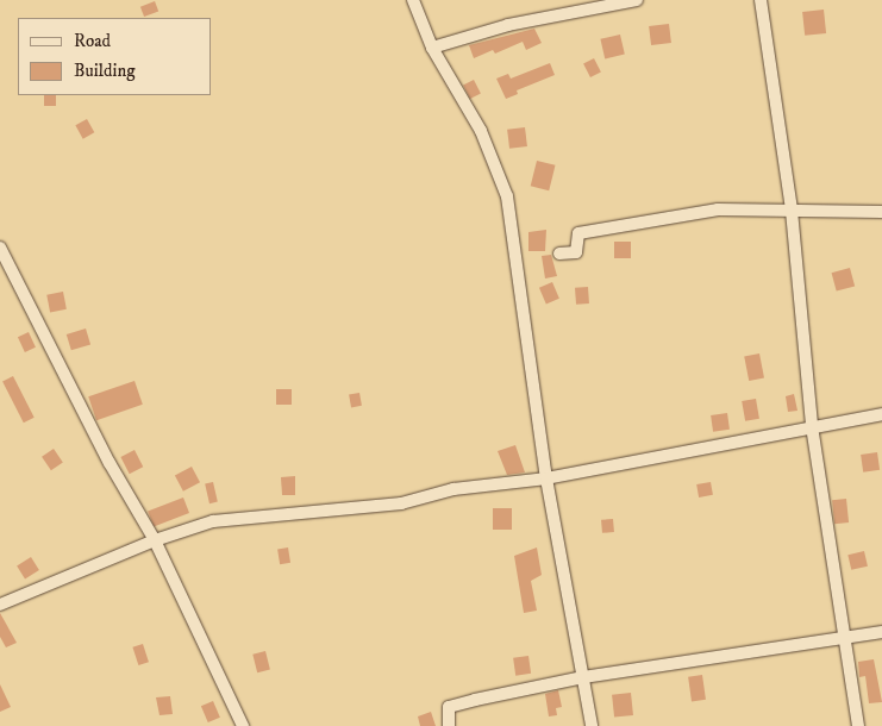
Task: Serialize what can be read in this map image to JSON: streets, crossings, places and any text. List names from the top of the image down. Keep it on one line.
{"legend":["Road","Building"]}
